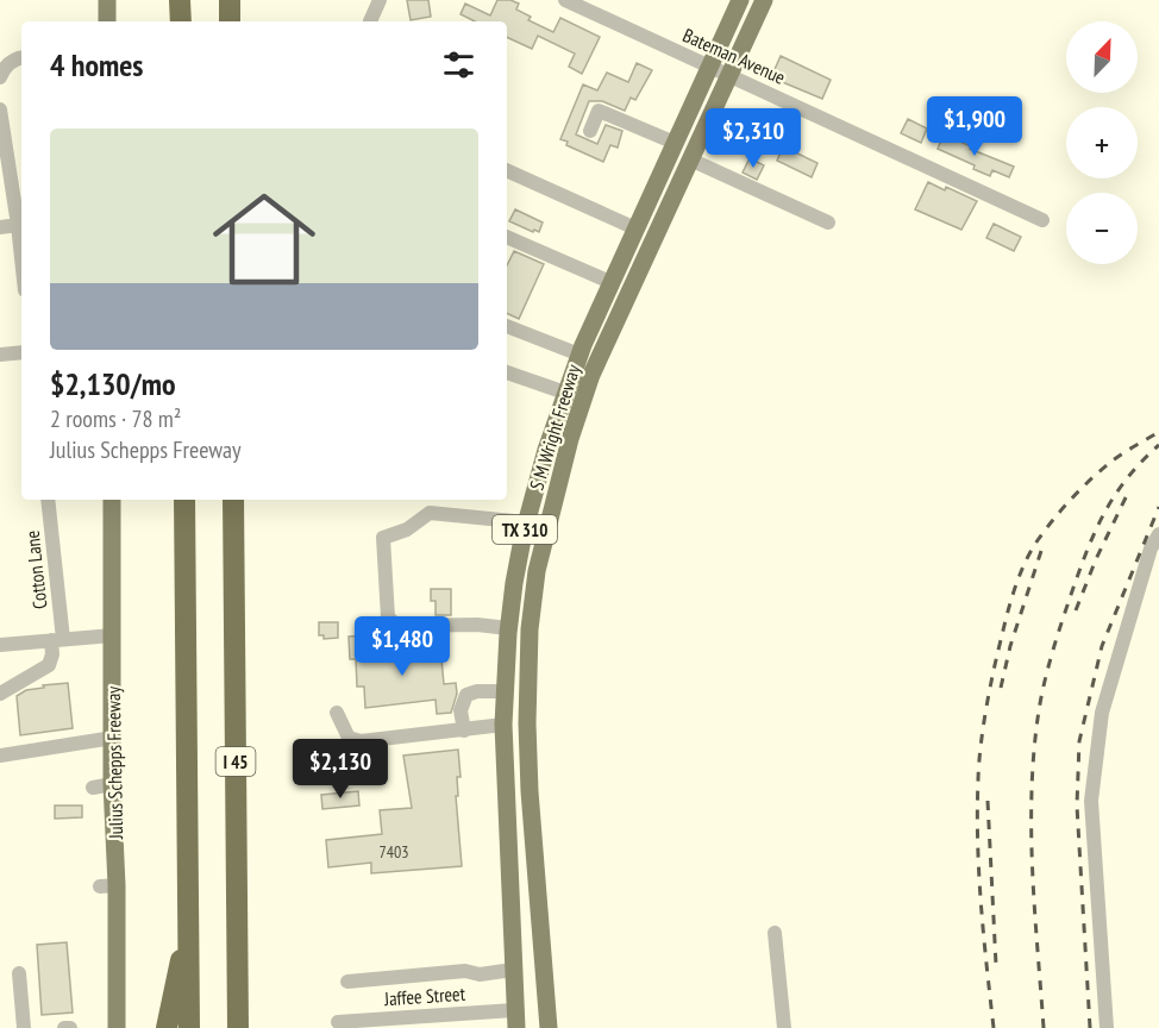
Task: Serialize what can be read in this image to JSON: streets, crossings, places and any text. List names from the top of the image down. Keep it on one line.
{"streets":{"highway":["I 45"],"main road":["S M Wright Freeway","TX 310","Julius Schepps Freeway"],"street":["Bateman Avenue","Cotton Lane","Jaffee Street"]},"crossings":[["Bateman Avenue","S M Wright Freeway"],["S M Wright Freeway","Jaffee Street"]],"house_numbers":["7403"],"north":"top right","page":{"map_buttons":["+","−"],"heading":"4 homes","price":["$1,900","$2,310","$1,480","$2,130"],"list":[{"name":"$2,130/mo","note":"2 rooms · 78 m² · Julius Schepps Freeway"}]}}
